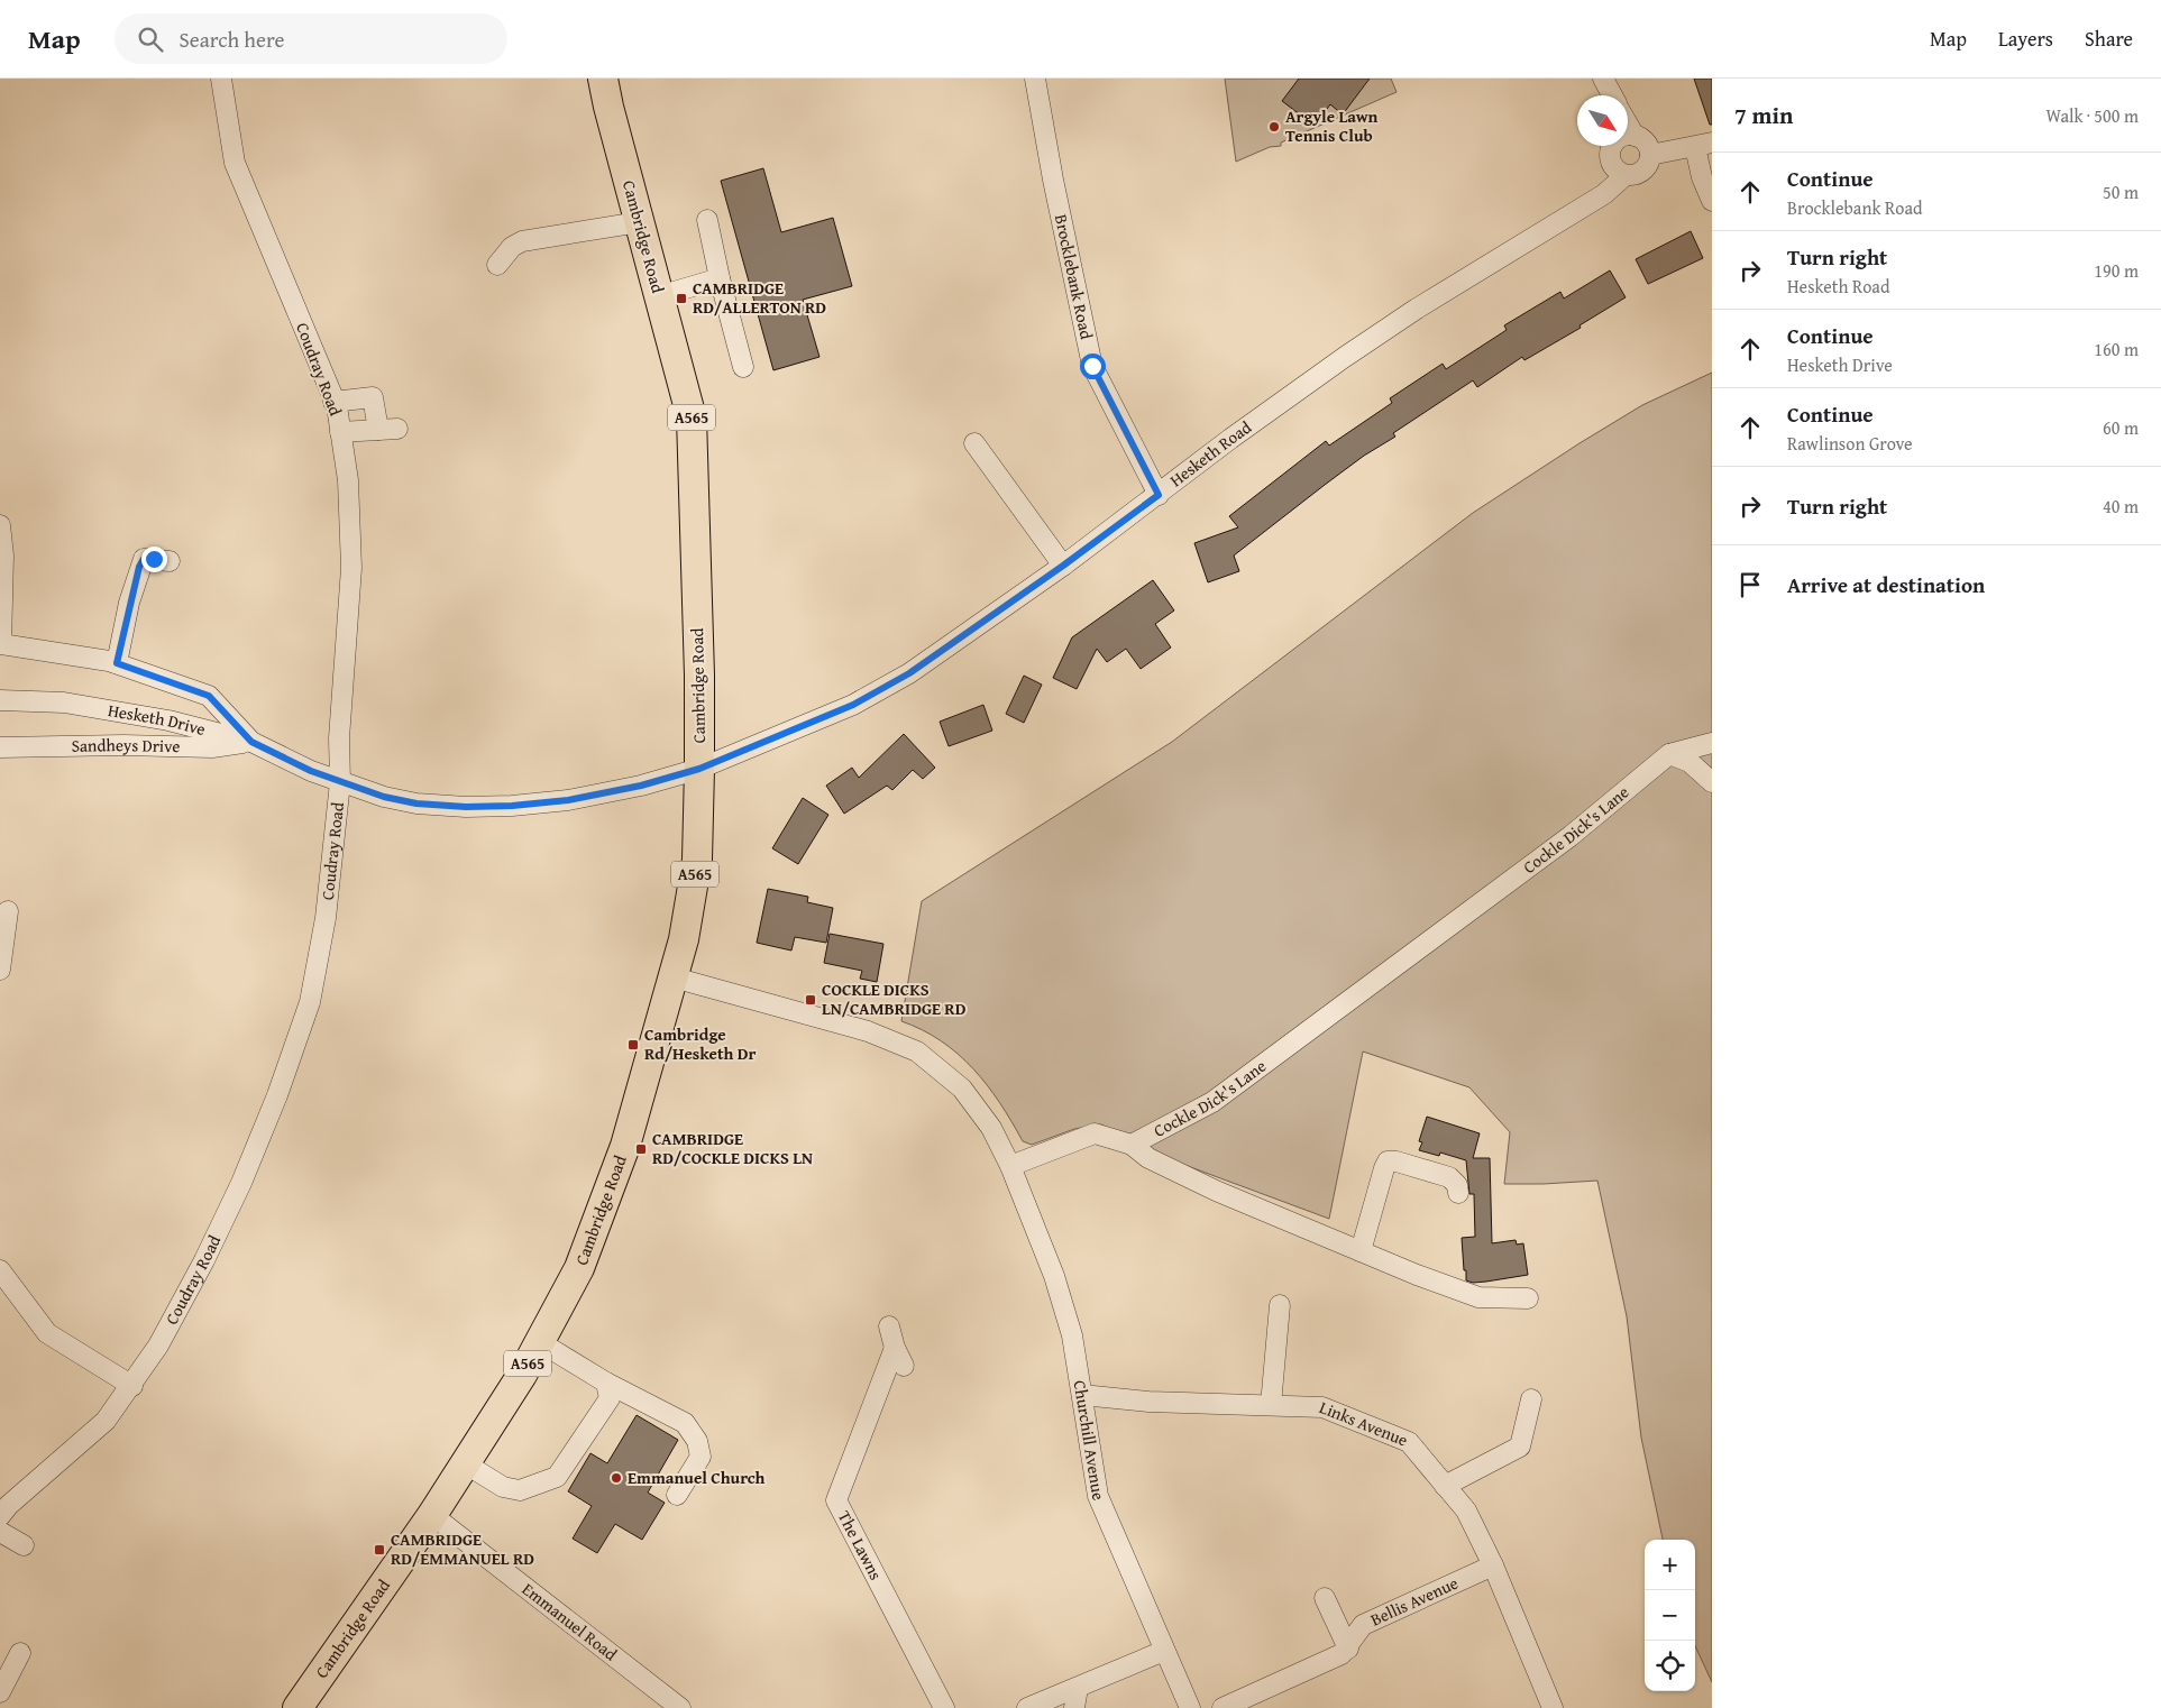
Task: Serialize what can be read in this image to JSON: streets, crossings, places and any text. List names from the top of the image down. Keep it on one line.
{"streets":{"highway":["Cambridge Road","A565"],"street":["Brocklebank Road","Coudray Road","Hesketh Road","Hesketh Drive","Sandheys Drive","Cockle Dick's Lane","Links Avenue","Churchill Avenue","The Lawns","Bellis Avenue","Emmanuel Road"]},"crossings":[["Cambridge Road","Hesketh Road"],["Cambridge Road","Hesketh Drive"],["Cambridge Road","Emmanuel Road"],["Brocklebank Road","Hesketh Road"],["Coudray Road","Hesketh Drive"],["Hesketh Road","Hesketh Drive"],["Hesketh Drive","Sandheys Drive"],["Links Avenue","Churchill Avenue"],["Links Avenue","Bellis Avenue"]],"places":{"other":["Argyle Lawn Tennis Club","Emmanuel Church"],"transit":["CAMBRIDGE RD/ALLERTON RD","COCKLE DICKS LN/CAMBRIDGE RD","Cambridge Rd/Hesketh Dr","CAMBRIDGE RD/COCKLE DICKS LN","CAMBRIDGE RD/EMMANUEL RD"]},"north":"bottom right","page":{"header":"Map","search":"Search here","nav":["Map","Layers","Share"],"heading":["7 min","Walk · 500 m"],"list":[["Continue","Brocklebank Road","50 m"],["Turn right","Hesketh Road","190 m"],["Continue","Hesketh Drive","160 m"],["Continue","Rawlinson Grove","60 m"],["Turn right","40 m"],"Arrive at destination"],"map_buttons":["+","−"]}}
